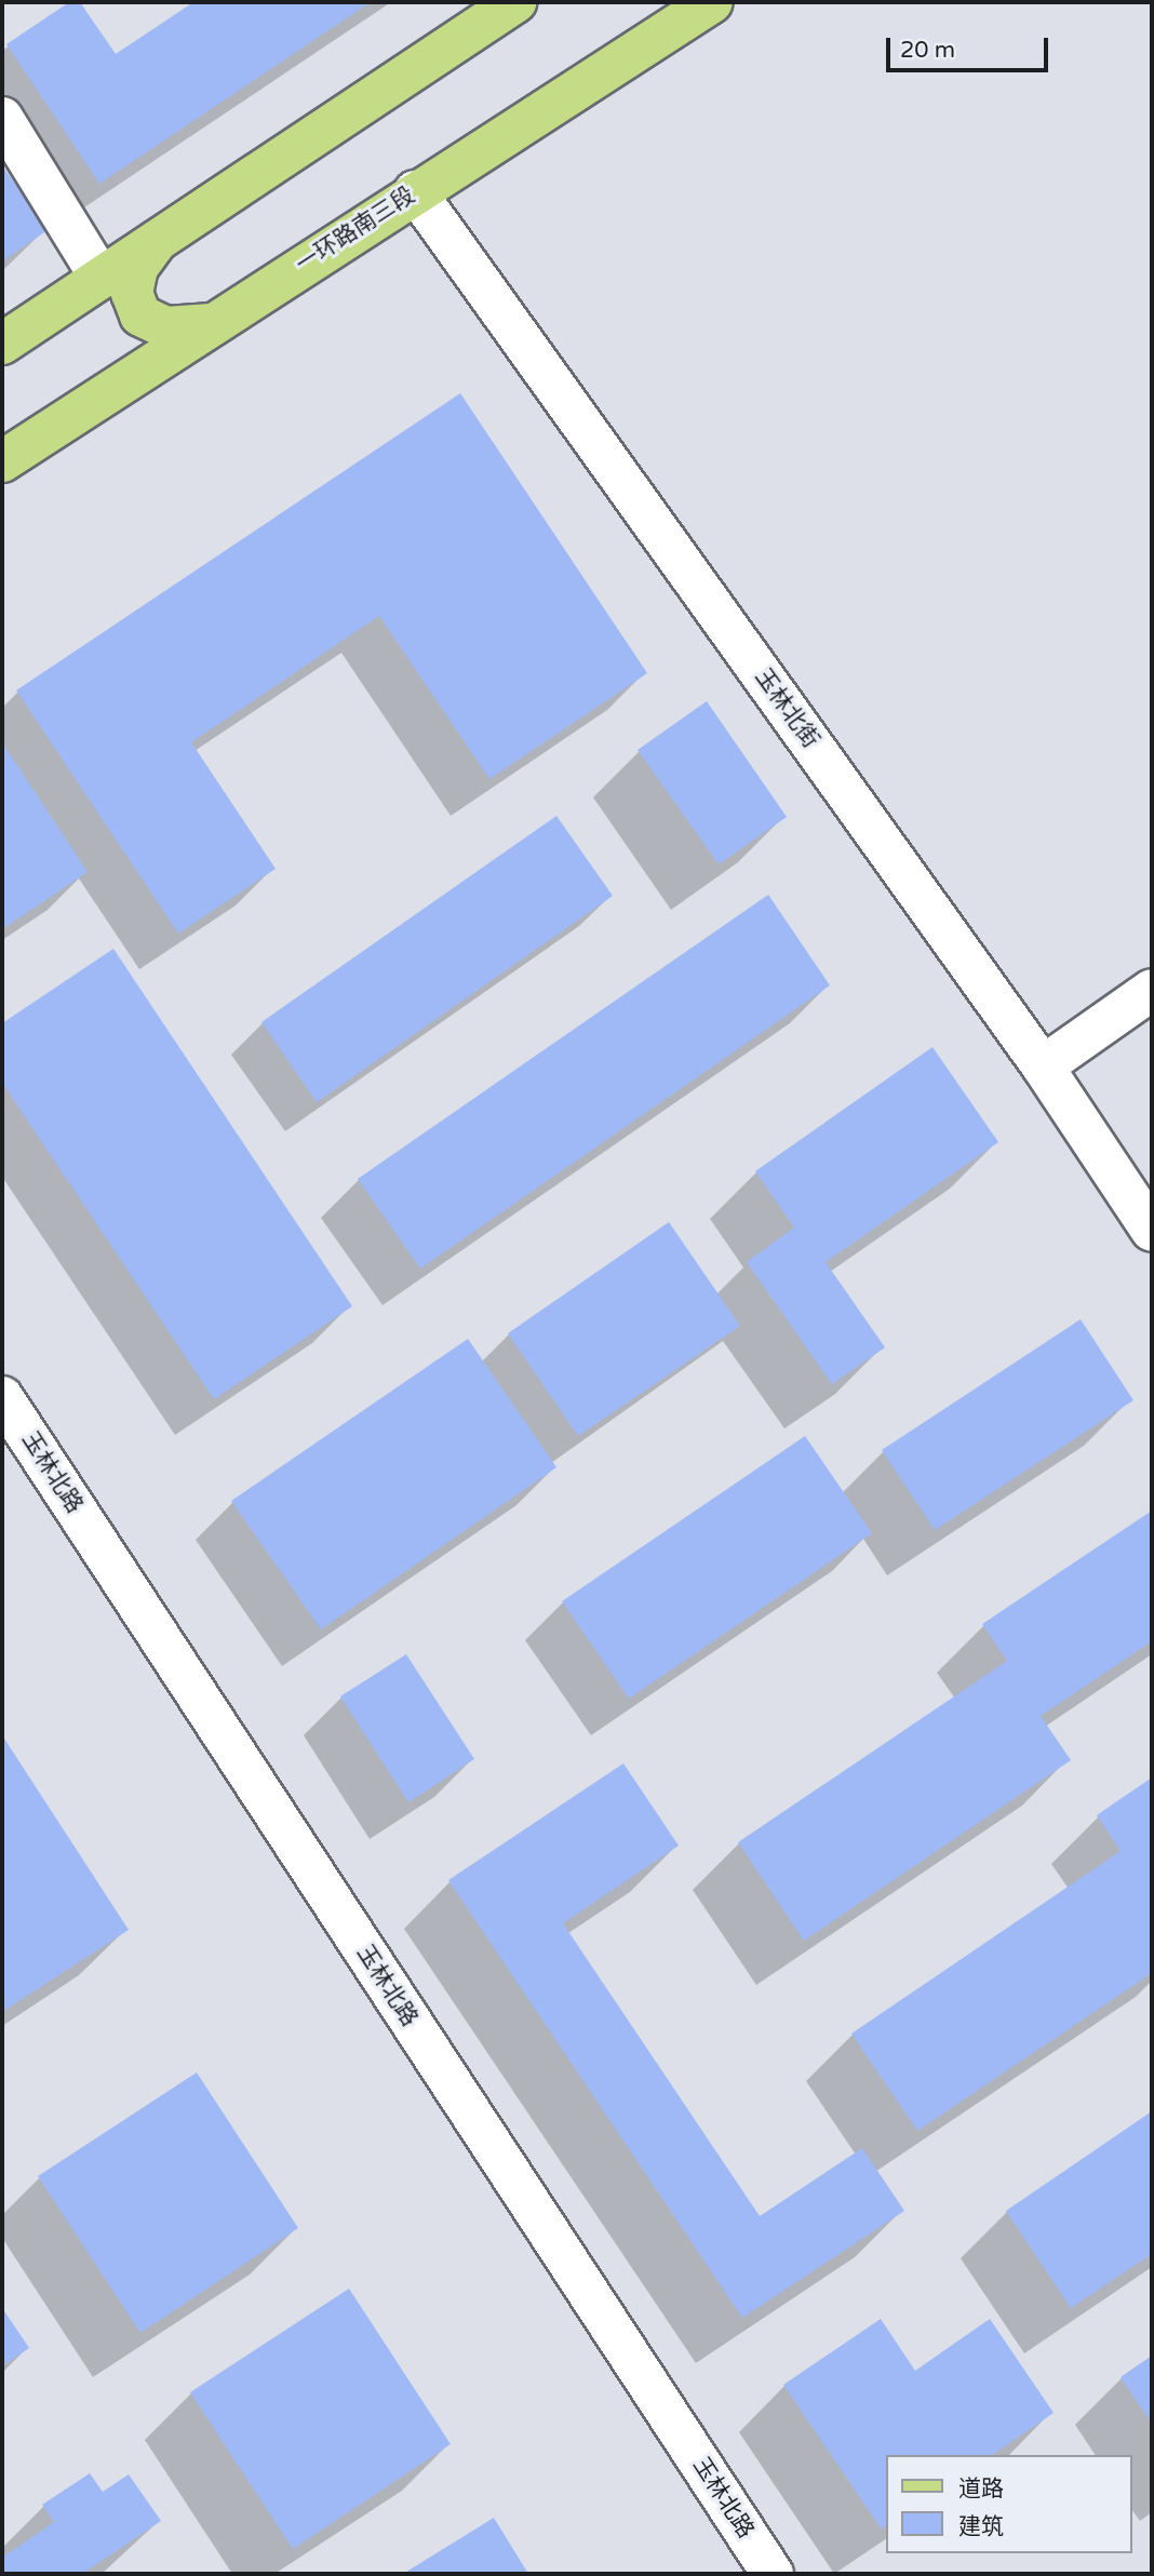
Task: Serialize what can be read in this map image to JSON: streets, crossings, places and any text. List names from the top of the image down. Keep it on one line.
{"streets":{"main road":["一环路南三段"],"street":["玉林北街","玉林北路"]},"crossings":[["一环路南三段","玉林北街"]],"legend":["道路","建筑"],"scale_bar":"20 m"}
